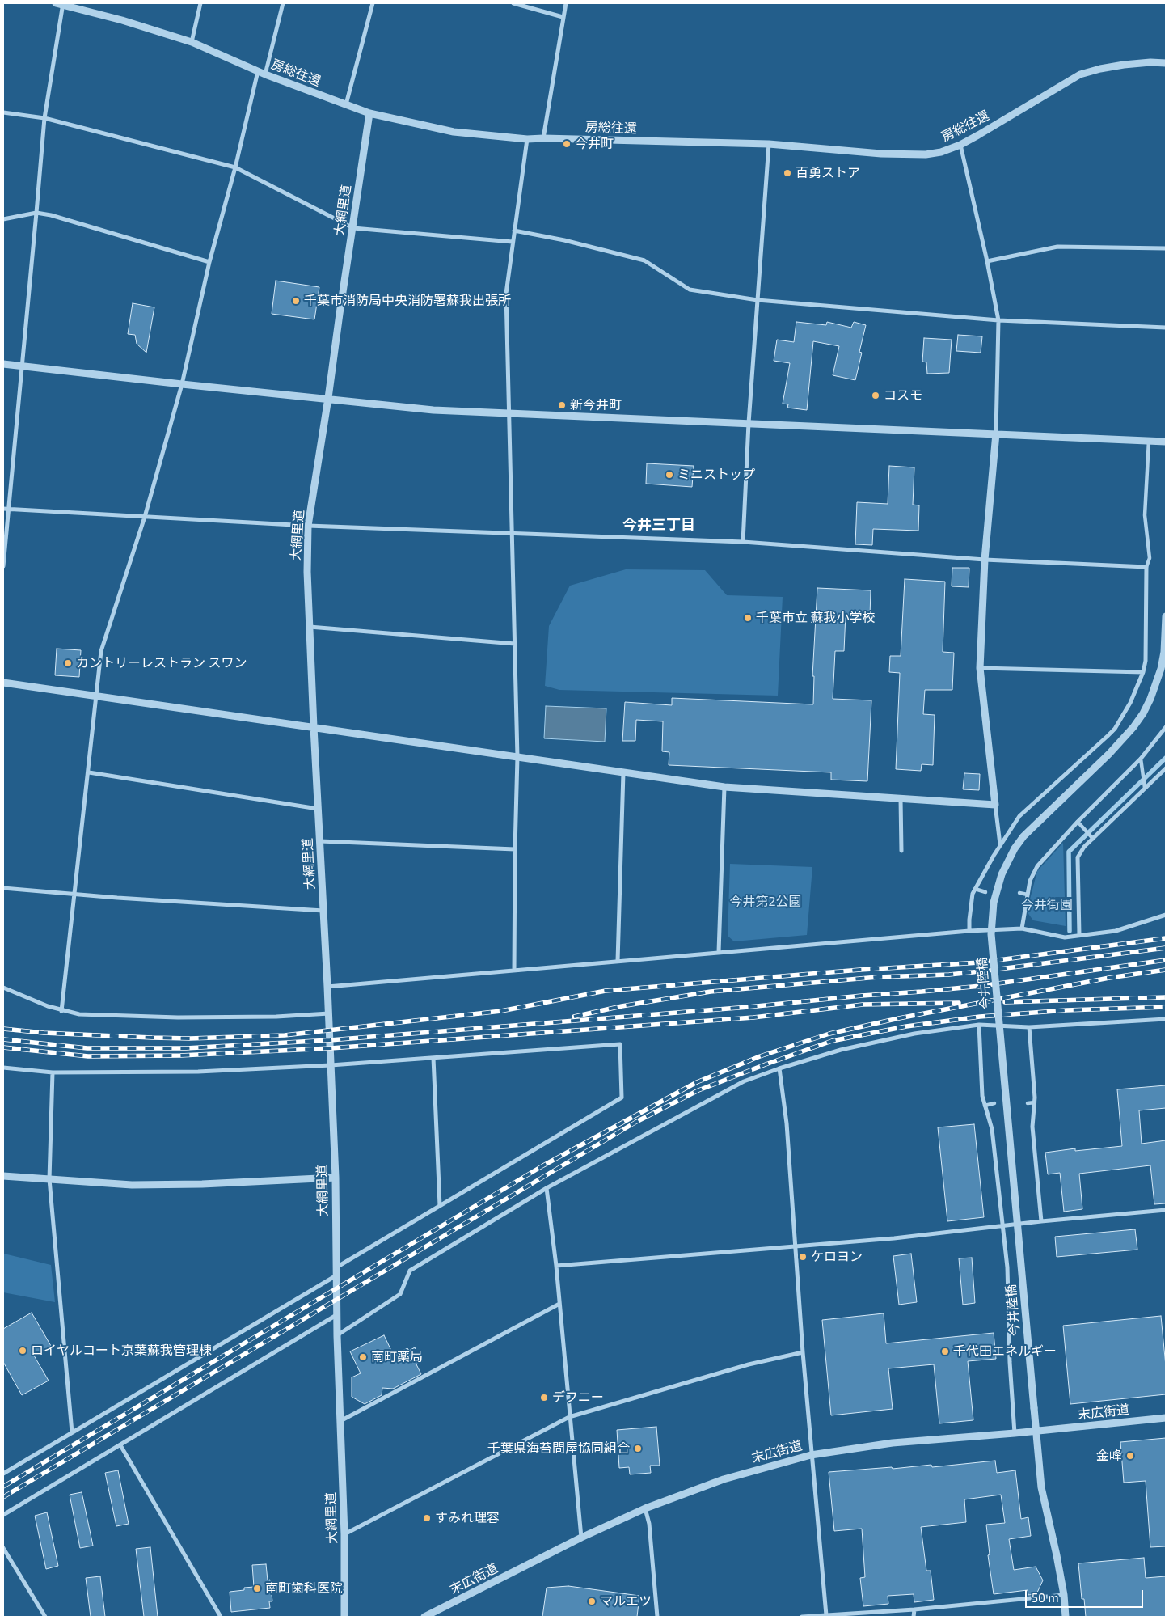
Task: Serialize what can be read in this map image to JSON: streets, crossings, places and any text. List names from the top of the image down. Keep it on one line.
{"streets":{"street":["房総往還","大網里道","今井陸橋","末広街道"]},"crossings":[["房総往還","大網里道"],["今井陸橋","末広街道"]],"districts":["今井三丁目"],"parks":["今井第2公園","今井街園"],"places":["今井町","百勇ストア","千葉市消防局中央消防署蘇我出張所","コスモ","新今井町","ミニストップ","千葉市立 蘇我小学校","カントリーレストラン スワン","ケロヨン","ロイヤルコート京葉蘇我管理棟","千代田エネルギー","南町薬局","デフニー","千葉県海苔問屋協同組合","金峰","すみれ理容","南町歯科医院","マルエツ"],"scale_bar":"50 m"}
